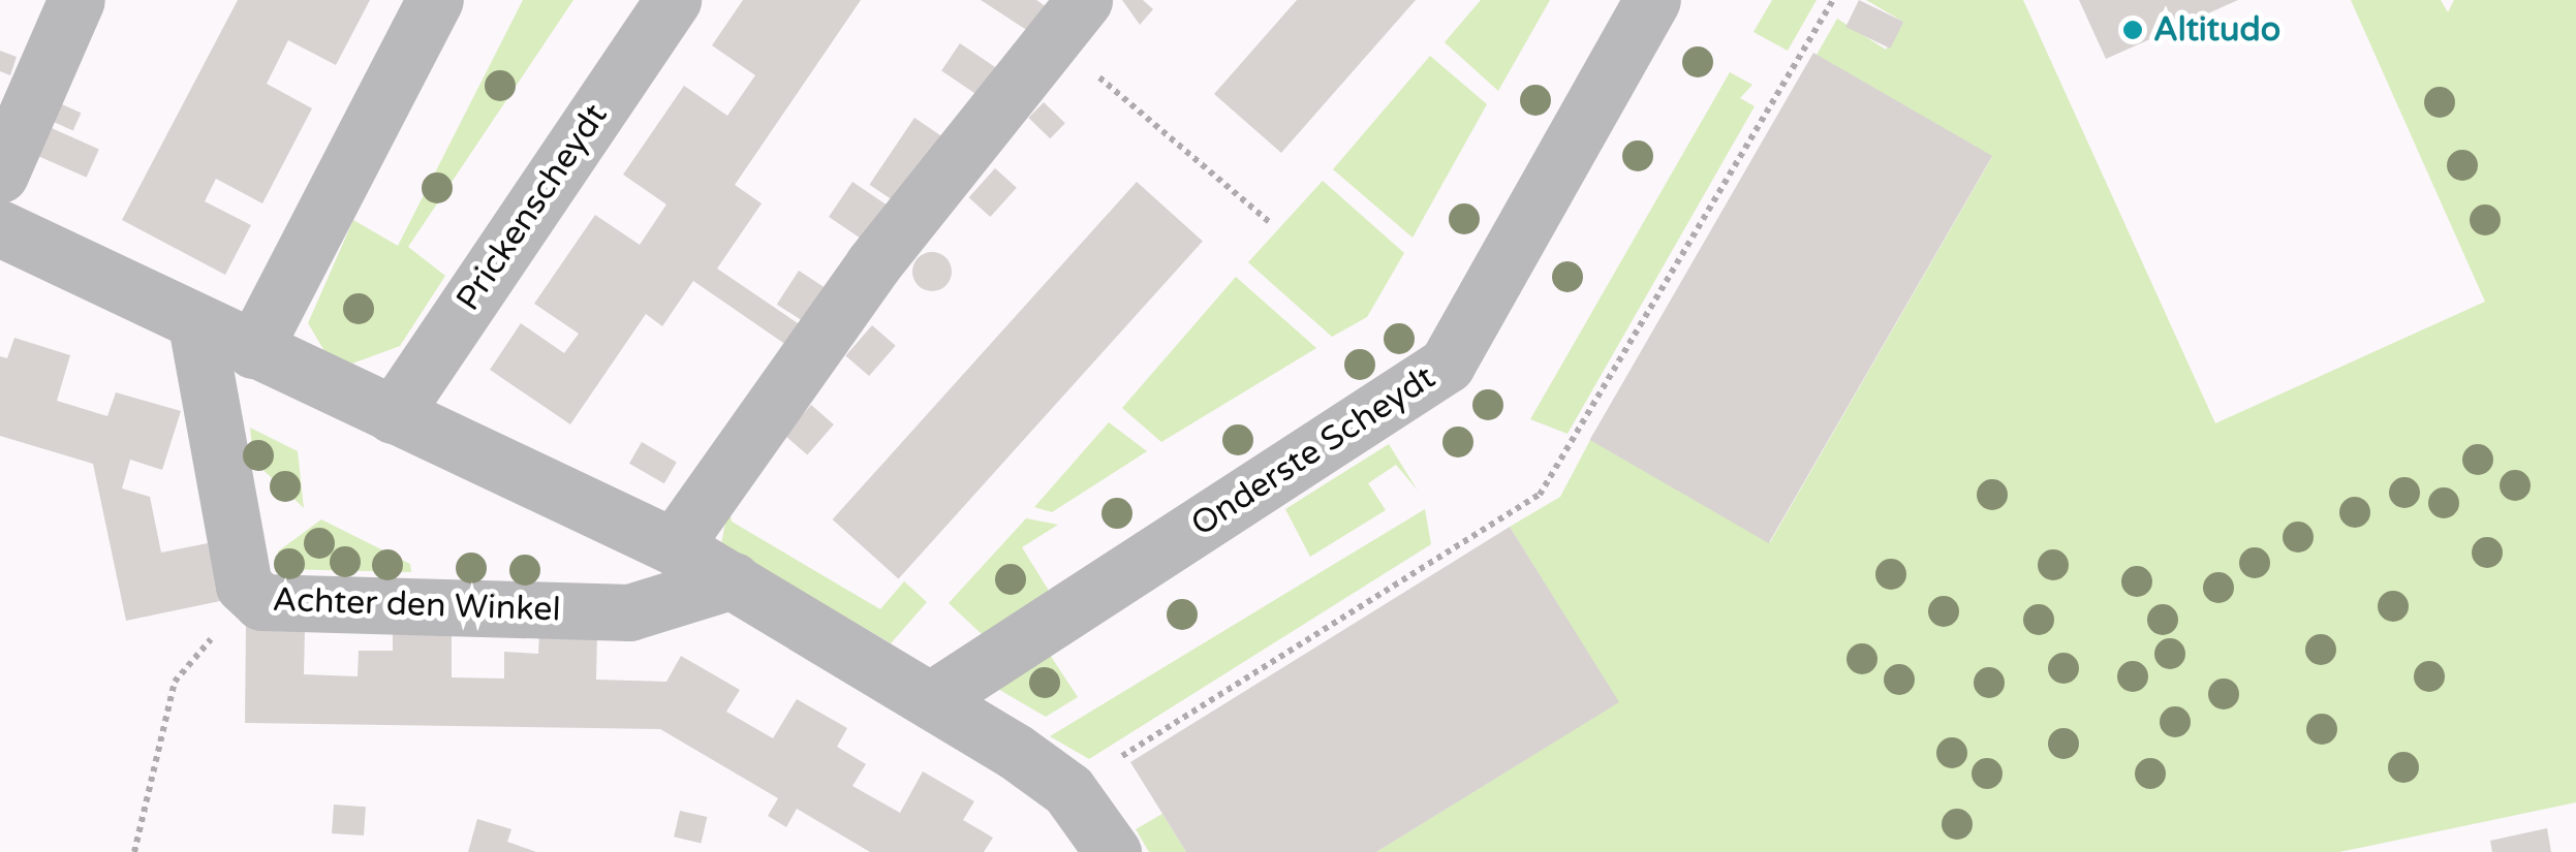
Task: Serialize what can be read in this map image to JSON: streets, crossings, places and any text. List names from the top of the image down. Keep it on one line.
{"streets":{"street":["Prickenscheydt","Onderste Scheydt","Achter den Winkel"]},"places":["Altitudo"]}
